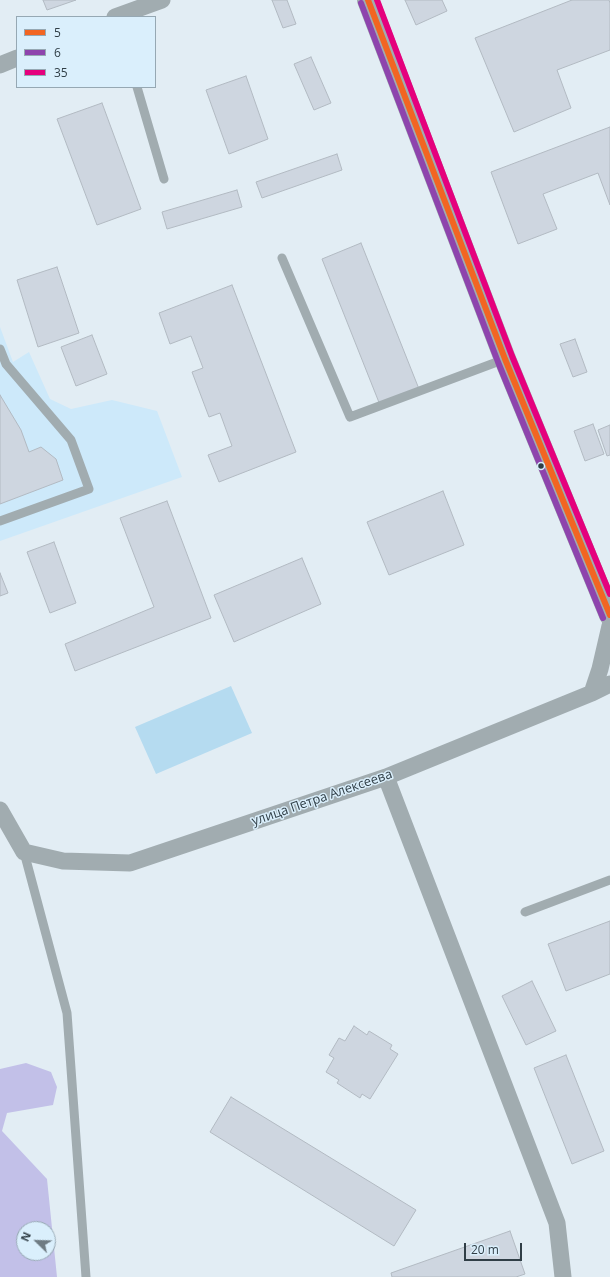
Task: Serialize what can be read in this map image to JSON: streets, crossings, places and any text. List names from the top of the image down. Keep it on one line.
{"streets":{"street":["улица Петра Алексеева"]},"lines":["transit line 5","transit line 35","transit line 6"],"legend":["5","6","35"],"scale_bar":"20 m","north":"top left"}
